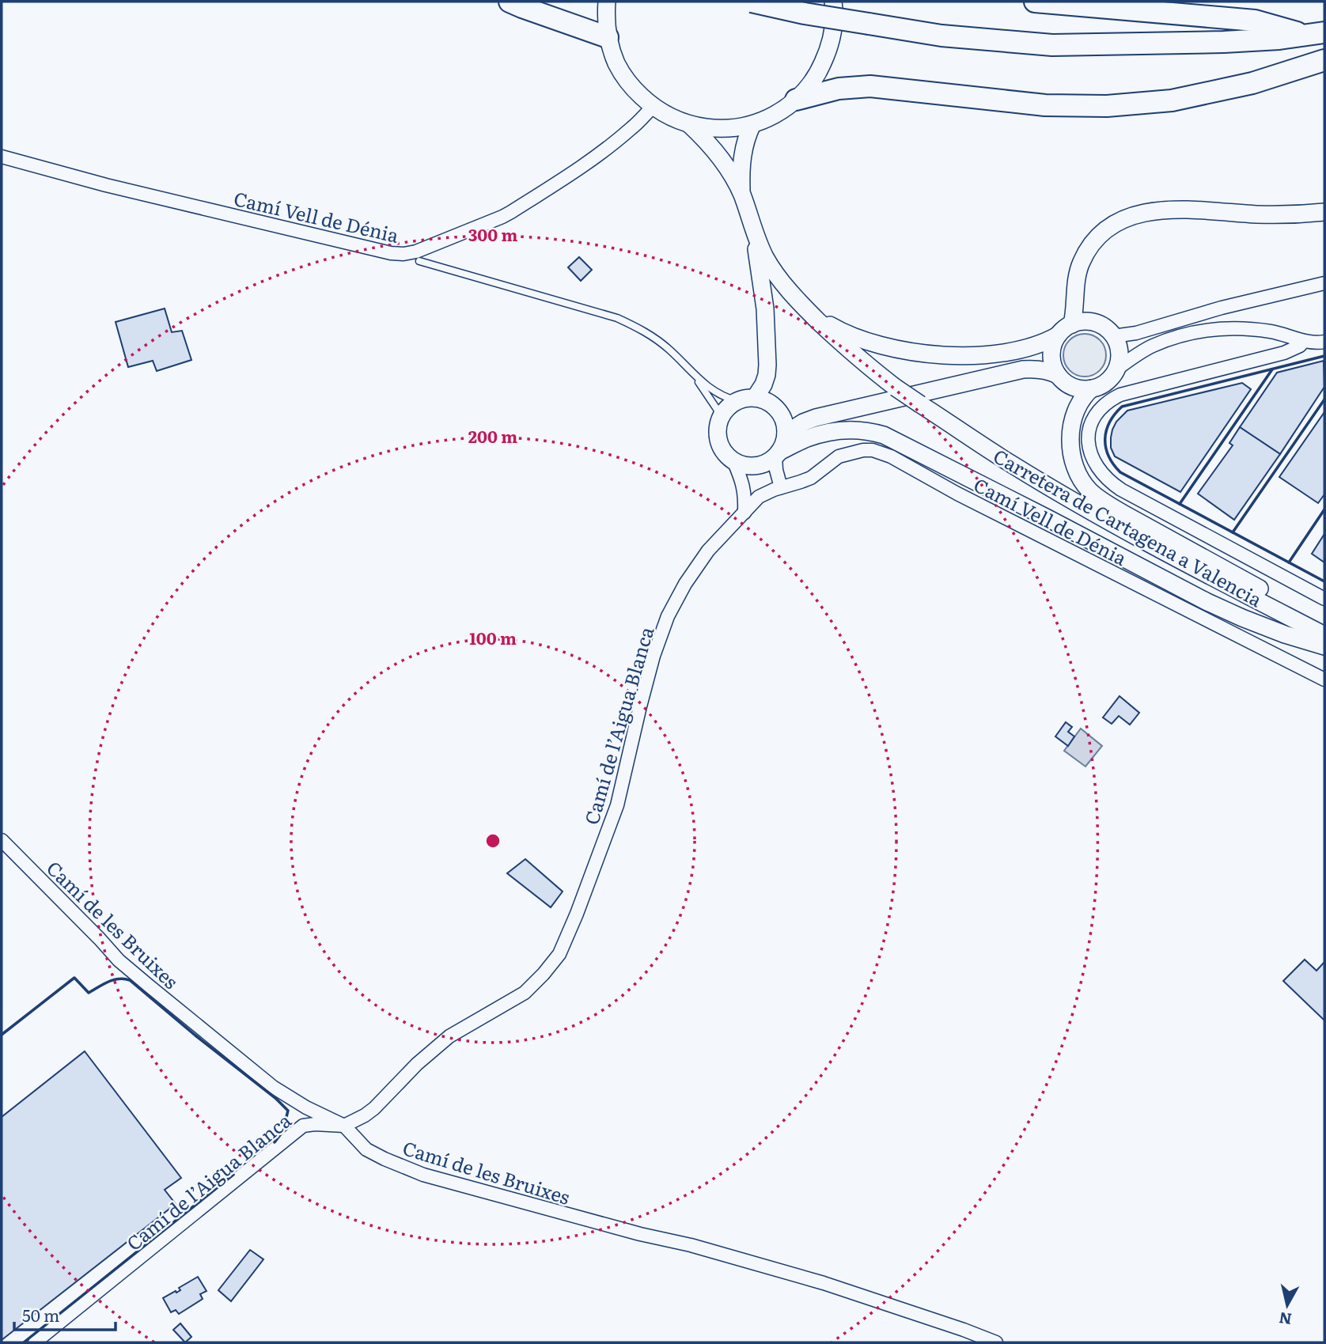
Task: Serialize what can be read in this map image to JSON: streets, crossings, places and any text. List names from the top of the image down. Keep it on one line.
{"streets":{"main road":["Carretera de Cartagena a Valencia"],"street":["Camí Vell de Dénia","Camí de l’Aigua Blanca","Camí de les Bruixes"]},"crossings":[["Camí Vell de Dénia","Camí de l’Aigua Blanca"],["Camí de l’Aigua Blanca","Camí de les Bruixes"]],"scale_bar":"50 m","north":"bottom","rings":["300 m","200 m","100 m"]}
